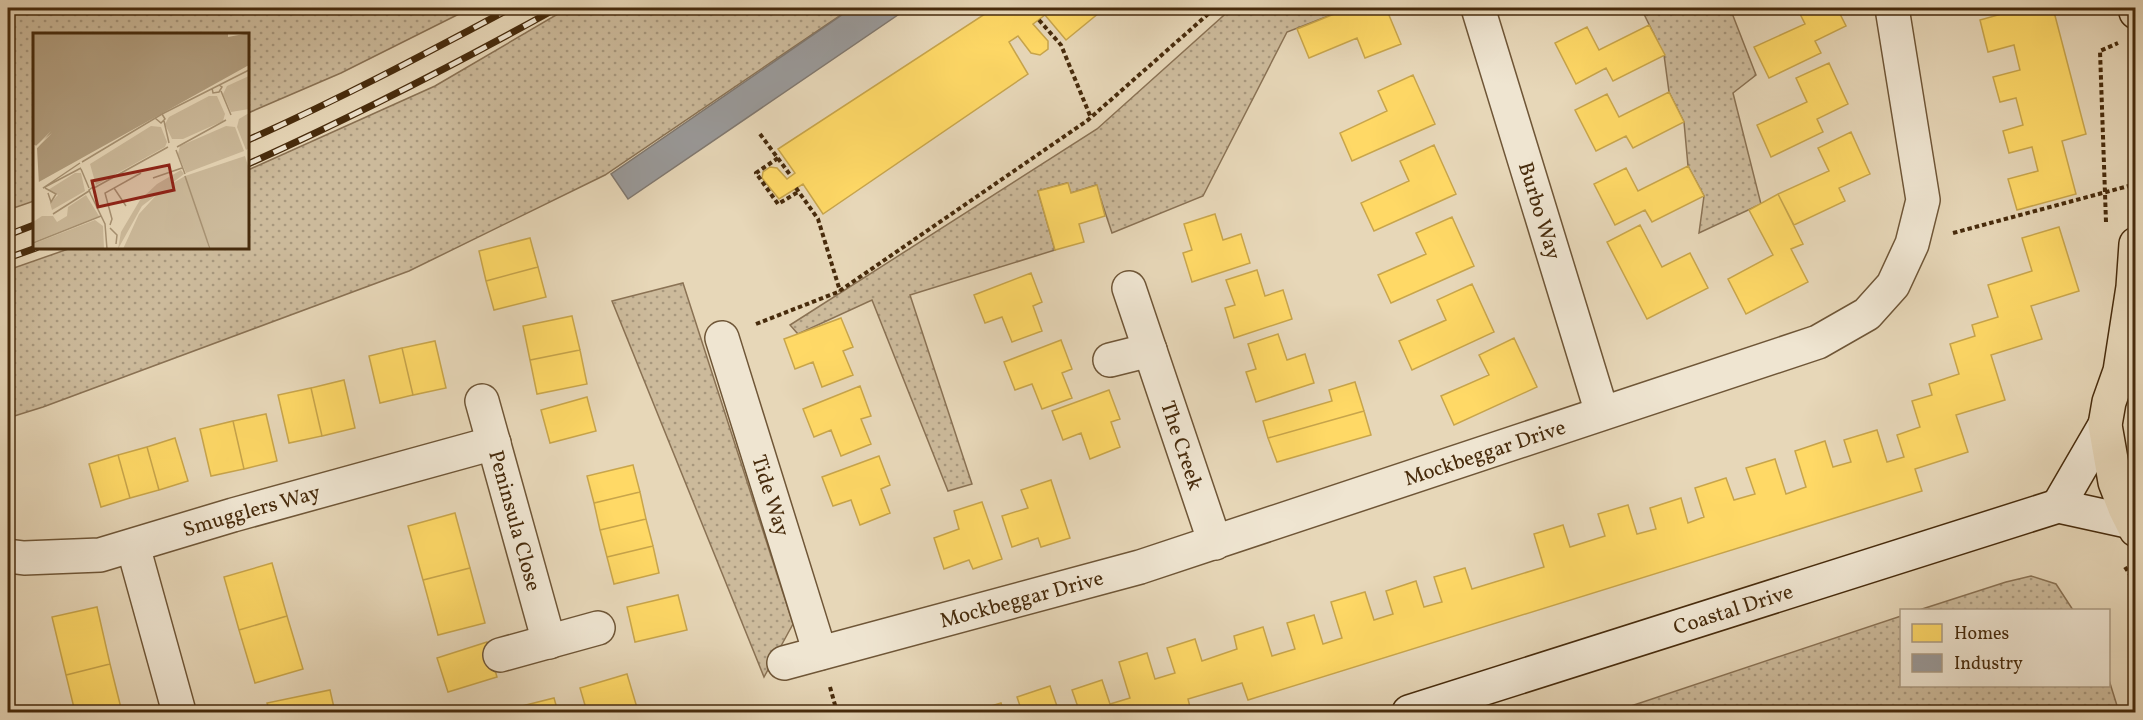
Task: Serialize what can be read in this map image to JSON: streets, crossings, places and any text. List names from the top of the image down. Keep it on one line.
{"streets":{"street":["Burbo Way","The Creek","Mockbeggar Drive","Tide Way","Smugglers Way","Peninsula Close","Coastal Drive"]},"crossings":[["Burbo Way","Mockbeggar Drive"],["The Creek","Mockbeggar Drive"],["Mockbeggar Drive","Tide Way"],["Smugglers Way","Peninsula Close"]],"legend":["Homes","Industry"]}
